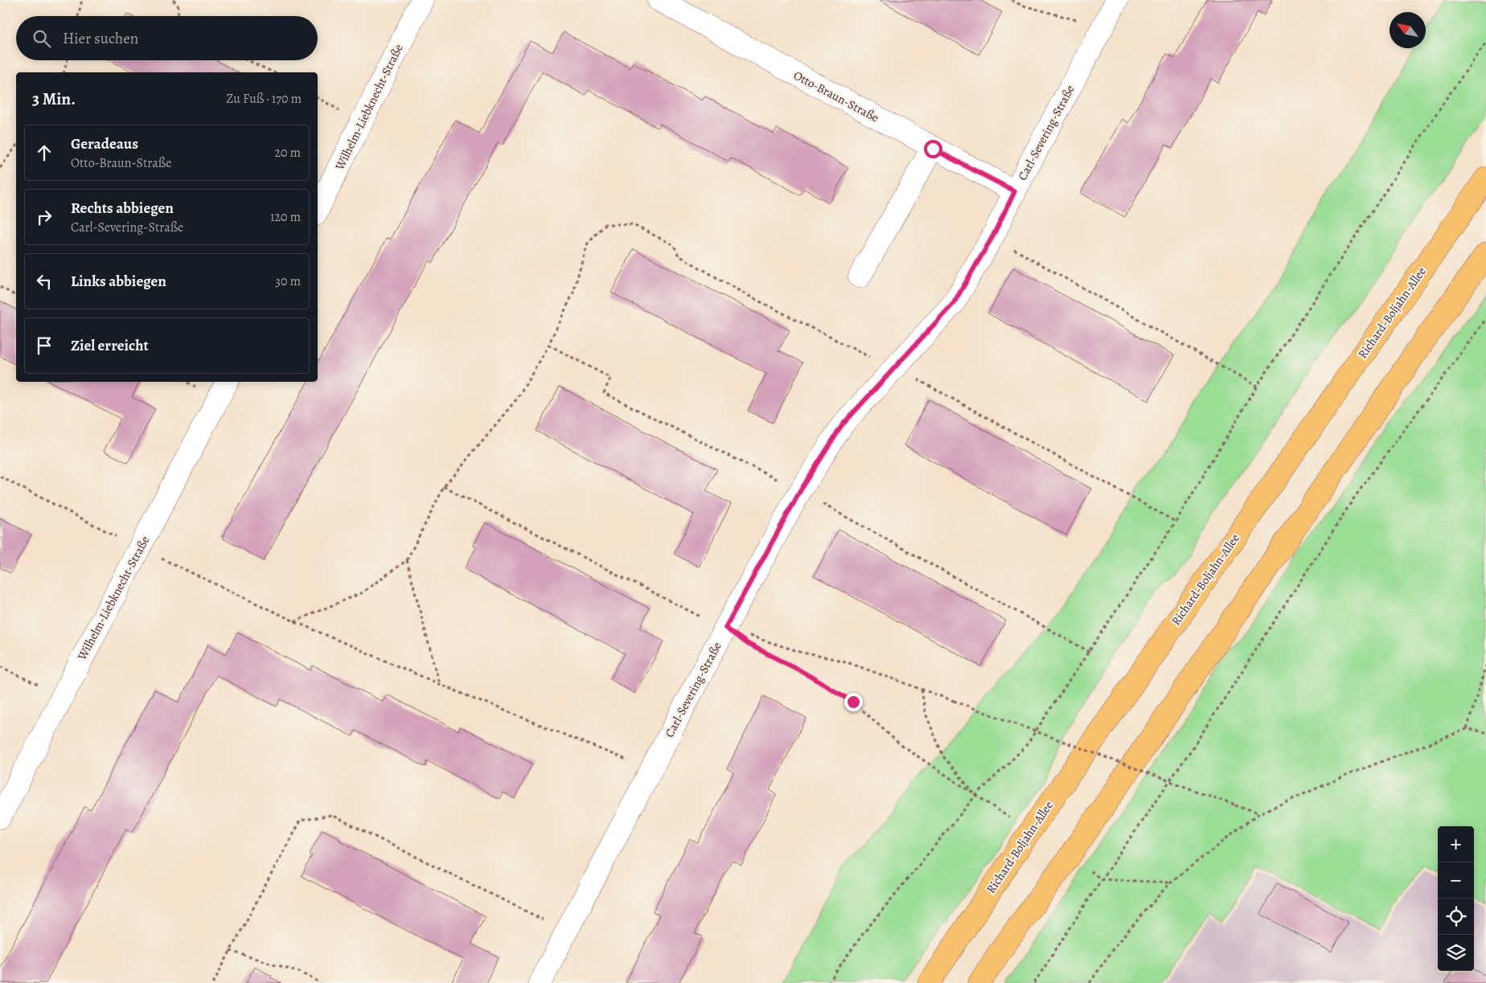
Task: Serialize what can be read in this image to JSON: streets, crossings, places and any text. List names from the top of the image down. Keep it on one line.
{"streets":{"main road":["Richard-Boljahn-Allee"],"street":["Otto-Braun-Straße","Wilhelm-Liebknecht-Straße","Carl-Severing-Straße"]},"crossings":[["Otto-Braun-Straße","Carl-Severing-Straße"]],"north":"top left","page":{"search":"Hier suchen","heading":["3 Min.","Zu Fuß · 170 m"],"list":[["Geradeaus","Otto-Braun-Straße","20 m"],["Rechts abbiegen","Carl-Severing-Straße","120 m"],["Links abbiegen","30 m"],"Ziel erreicht"],"map_buttons":["+","−"]}}
